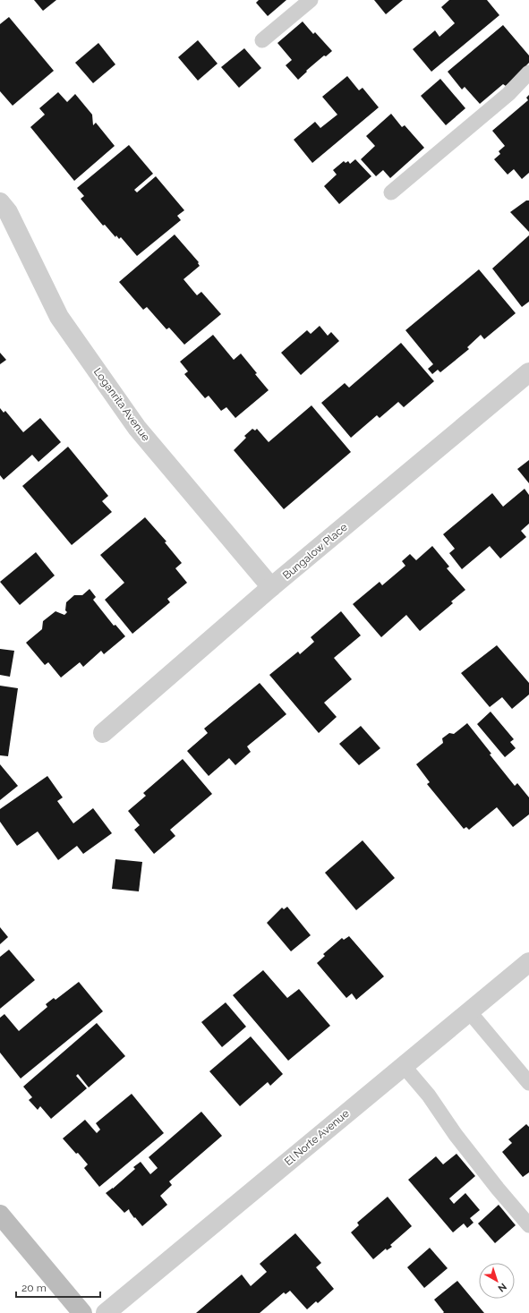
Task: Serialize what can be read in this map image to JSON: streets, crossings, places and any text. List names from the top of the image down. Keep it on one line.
{"streets":{"street":["Loganrita Avenue","Bungalow Place","El Norte Avenue"]},"crossings":[["Loganrita Avenue","Bungalow Place"]],"scale_bar":"20 m","north":"bottom right"}
